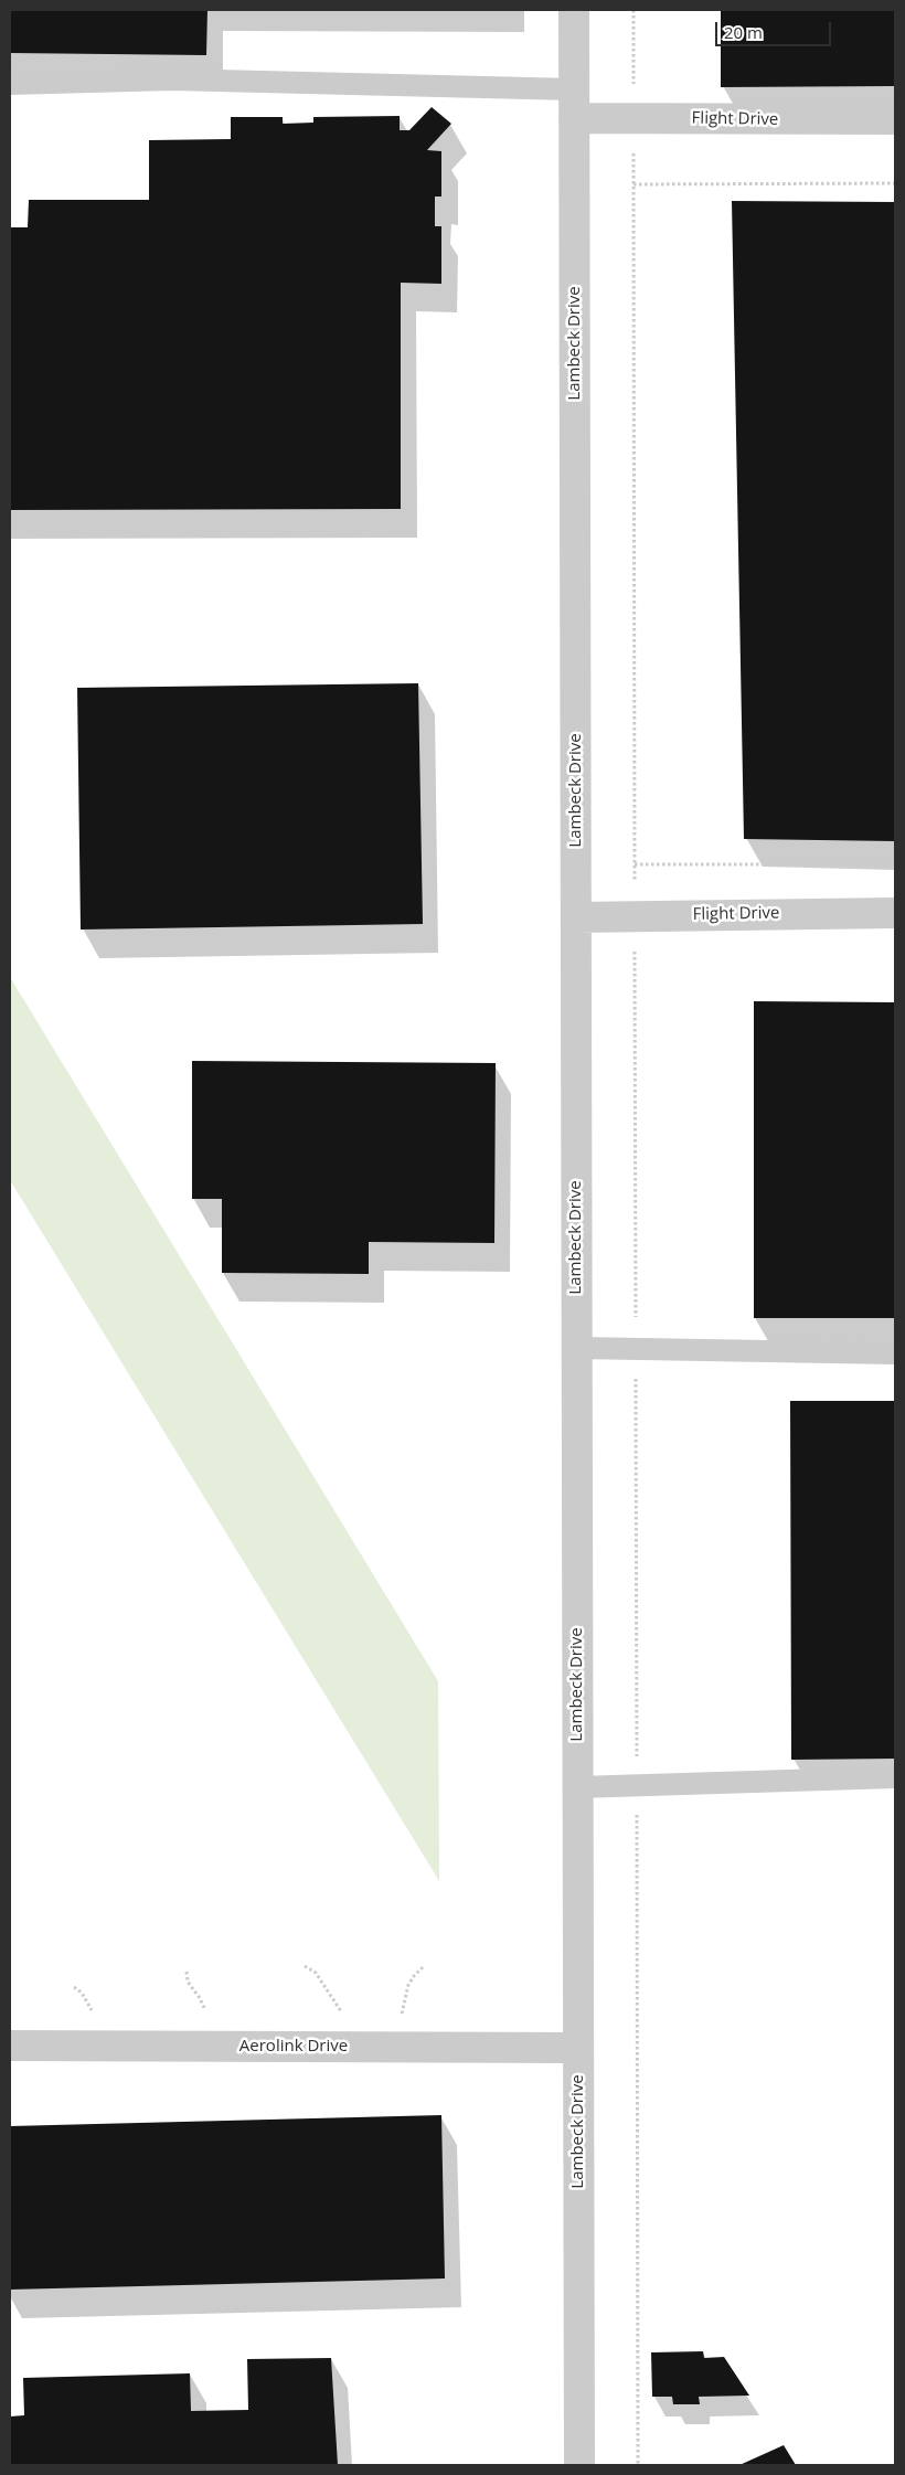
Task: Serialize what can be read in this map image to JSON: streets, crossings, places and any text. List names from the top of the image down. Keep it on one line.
{"streets":{"street":["Flight Drive","Lambeck Drive","Aerolink Drive"]},"crossings":[["Flight Drive","Lambeck Drive"],["Lambeck Drive","Aerolink Drive"]],"scale_bar":"20 m"}
